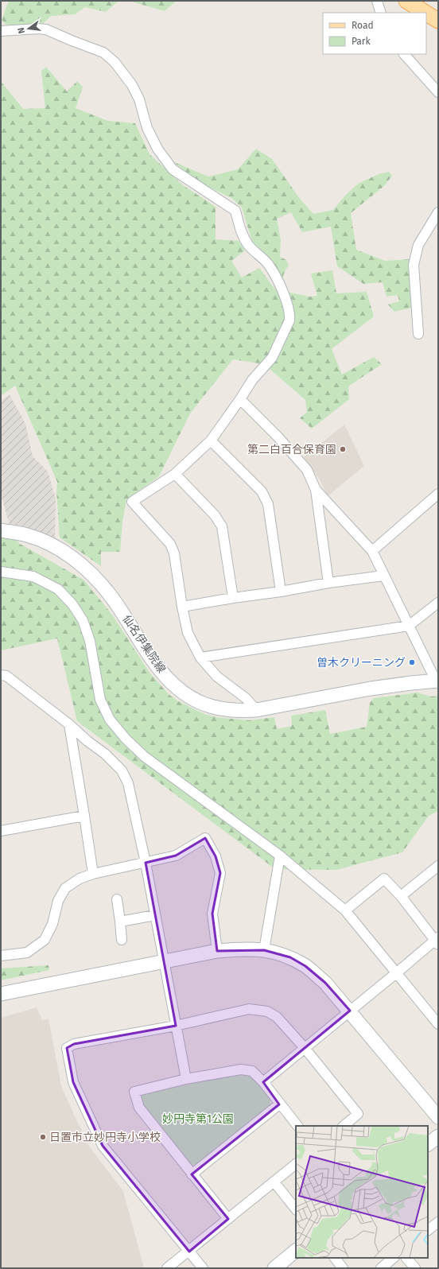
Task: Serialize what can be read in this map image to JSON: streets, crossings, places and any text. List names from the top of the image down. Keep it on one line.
{"streets":{"street":["仙名伊集院線"]},"parks":["妙円寺第1公園"],"places":["第二白百合保育園","曽木クリーニング","日置市立妙円寺小学校"],"legend":["Road","Park"],"north":"left"}
